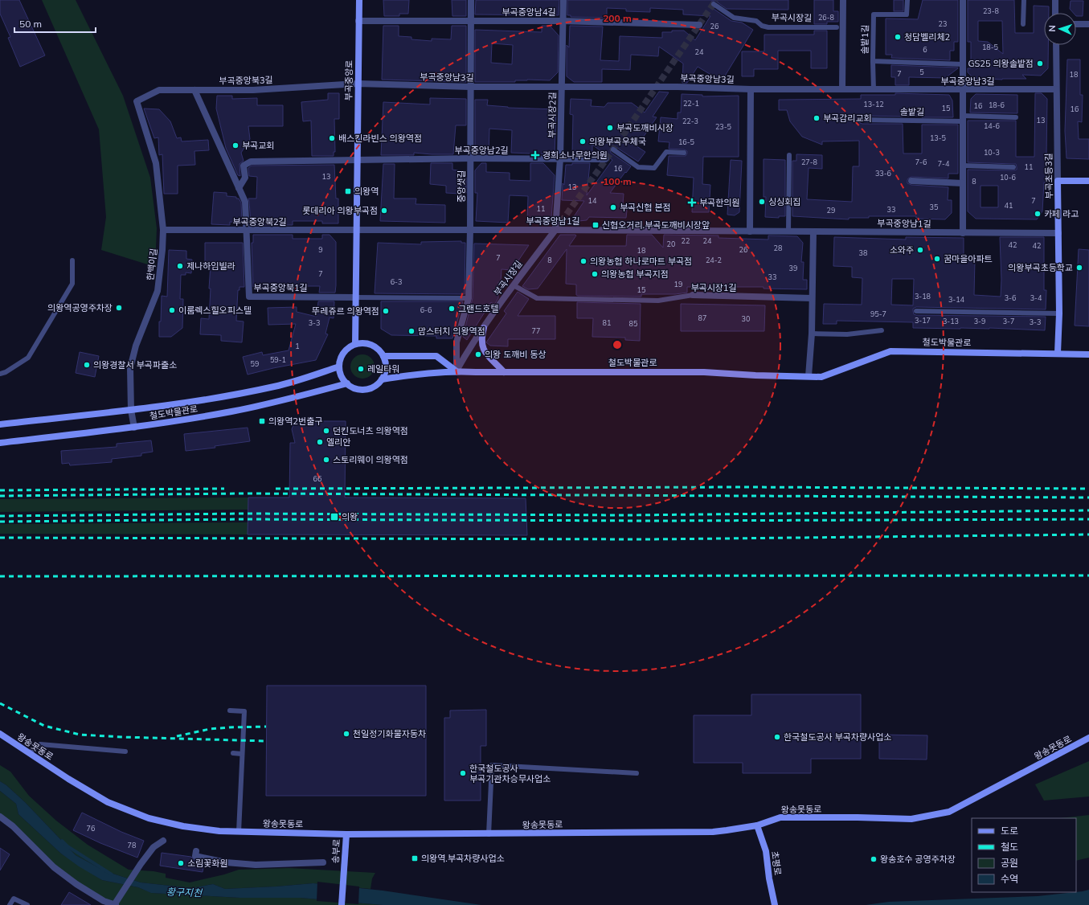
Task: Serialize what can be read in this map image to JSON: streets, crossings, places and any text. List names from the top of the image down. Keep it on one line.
{"streets":{"street":["부곡중앙남4길","부곡시장길","부곡중앙남3길","부곡중앙북3길","부곡중앙로","부곡시장2길","부곡중앙남2길","부곡초등3길","중앙샛길","부곡중앙남1길","부곡중앙북2길","한백이길","부곡중앙북1길","부곡시장1길","철도박물관로","왕송못동로","송부로","초평로"],"lane":["솔밭1길","솔밭길"]},"crossings":[["부곡중앙남4길","부곡중앙로"],["부곡중앙남4길","부곡시장2길"],["부곡중앙남4길","중앙샛길"],["부곡시장길","부곡시장2길"],["부곡시장길","중앙샛길"],["부곡시장길","부곡중앙남1길"],["부곡시장길","부곡시장1길"],["부곡시장길","철도박물관로"],["부곡중앙남3길","부곡중앙북3길"],["부곡중앙남3길","부곡중앙로"],["부곡중앙남3길","부곡시장2길"],["부곡중앙남3길","부곡초등3길"],["부곡중앙남3길","중앙샛길"],["부곡중앙북3길","부곡중앙로"],["부곡중앙북3길","한백이길"],["부곡중앙북3길","부곡중앙북1길"],["부곡중앙로","부곡중앙남2길"],["부곡중앙로","부곡중앙남1길"],["부곡중앙로","부곡중앙북2길"],["부곡중앙로","부곡중앙북1길"],["부곡중앙로","철도박물관로"],["부곡시장2길","부곡중앙남2길"],["부곡시장2길","부곡중앙남1길"],["부곡중앙남2길","중앙샛길"],["부곡초등3길","부곡중앙남1길"],["부곡초등3길","철도박물관로"],["중앙샛길","부곡중앙남1길"],["중앙샛길","철도박물관로"],["부곡중앙남1길","부곡중앙북2길"],["부곡중앙북2길","한백이길"],["부곡중앙북2길","부곡중앙북1길"],["한백이길","철도박물관로"],["왕송못동로","송부로"],["왕송못동로","초평로"]],"water":["황구지천"],"places":{"other":["청담벨리체2","GS25 의왕솔밭점","부곡감리교회","부곡도깨비시장","배스킨라빈스 의왕역점","의왕부곡우체국","부곡교회","싱싱회집","부곡신협 본점","롯데리아 의왕부곡점","카페 라고","소와주","꿈마을아파트","의왕농협 하나로마트 부곡점","제나하임빌라","의왕부곡초등학교","의왕농협 부곡지점","의왕역공영주차장","그랜드호텔","이룸렉스힐오피스텔","뚜레쥬르 의왕역점","맘스터치 의왕역점","의왕 도깨비 동상","의왕경찰서 부곡파출소","레일타워","던킨도너츠 의왕역점","엘리안","스토리웨이 의왕역점","천일정기화물자동차","한국철도공사 부곡차량사업소","한국철도공사 부곡기관차승무사업소","왕송호수 공영주차장","소림꽃화원"],"health":["경희소나무한의원","부곡한의원"],"transit":["의왕역","신협오거리.부곡도깨비시장앞","의왕역2번출구","의왕","의왕역.부곡차량사업소"]},"house_numbers":["23-8","26-8","23","26","18-5","6","24","5","7","18","22-1","13-12","18-6","16","15","16","13","22-3","14-6","23-5","13-5","16-5","10-3","27-8","7-6","7-4","11","16","33-6","13","10-6","8","13","14","7","41","35","11","33","29","22","24","20","42","42","28","9","26","18","38","7","8","24-2","39","7","33","6-3","19","15","3-18","3-6","3-4","3-14","6-6","95-7","87","30","3-17","3-13","3-9","3-7","3-3","3-3","81","85","77","1","59-1","59","66","76","78"],"legend":["도로","철도","공원","수역"],"scale_bar":"50 m","north":"left","rings":["200 m","100 m"]}
